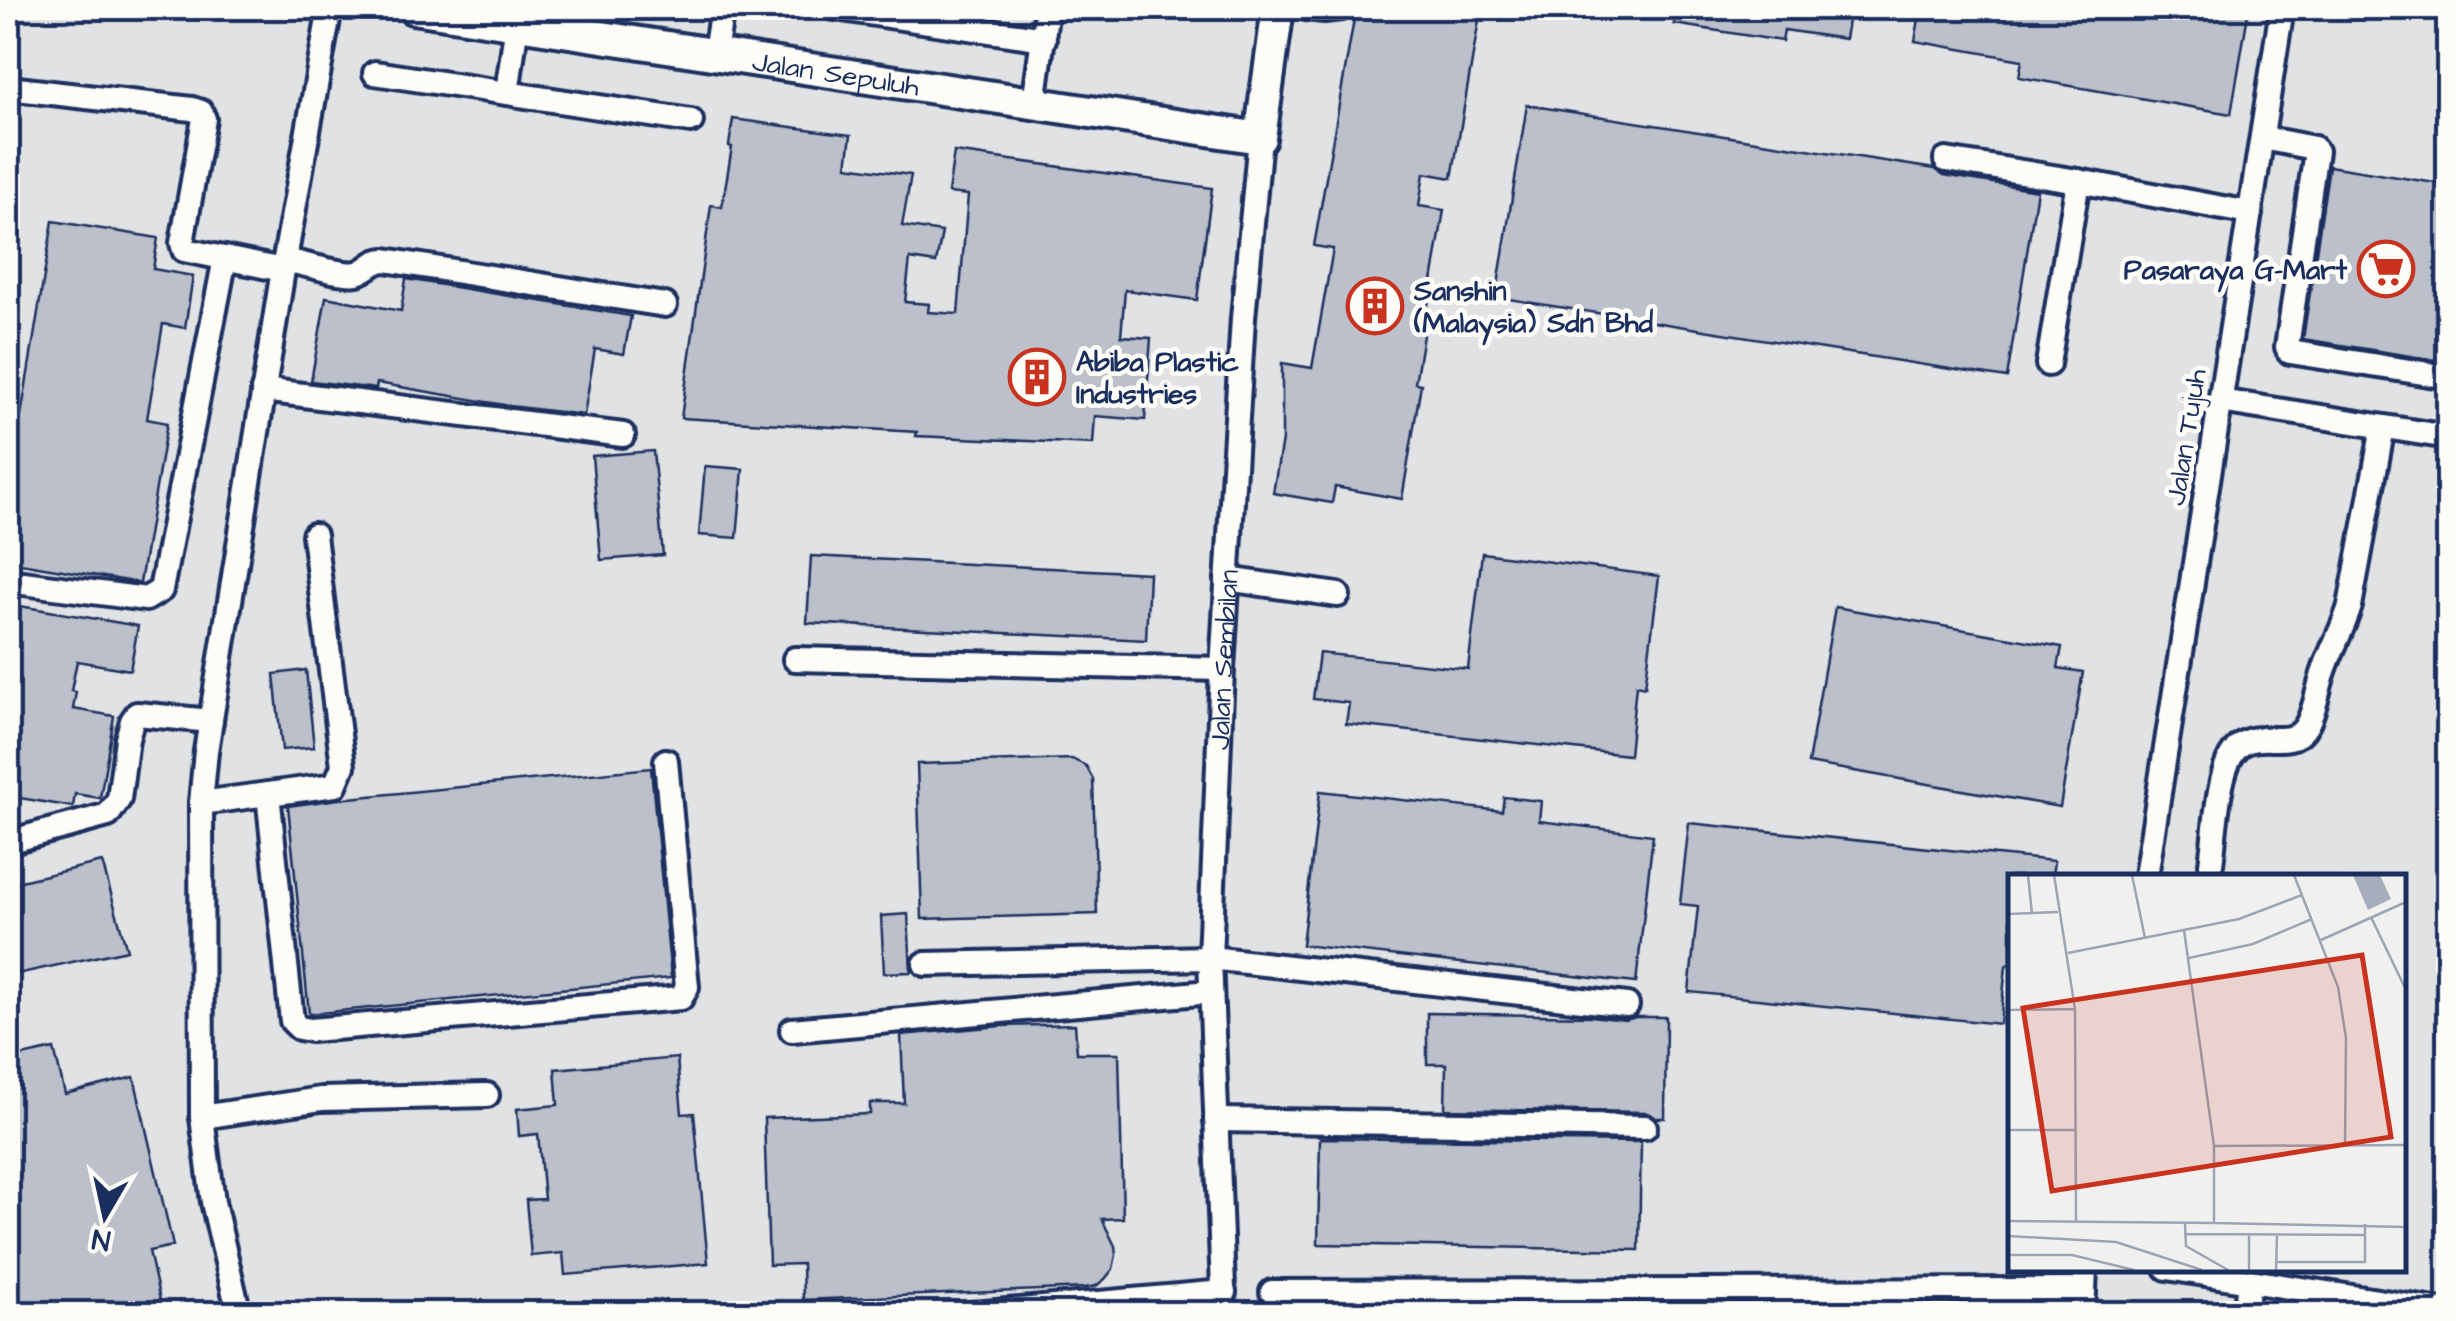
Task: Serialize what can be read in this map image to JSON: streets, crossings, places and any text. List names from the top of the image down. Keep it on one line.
{"streets":{"main road":["Jalan Sepuluh","Jalan Sembilan"],"street":["Jalan Tujuh"]},"crossings":[["Jalan Sepuluh","Jalan Sembilan"]],"places":{"supermarket":["Pasaraya G-Mart"],"building":["Sanshin (Malaysia) Sdn Bhd","Abiba Plastic Industries"]},"north":"bottom"}
